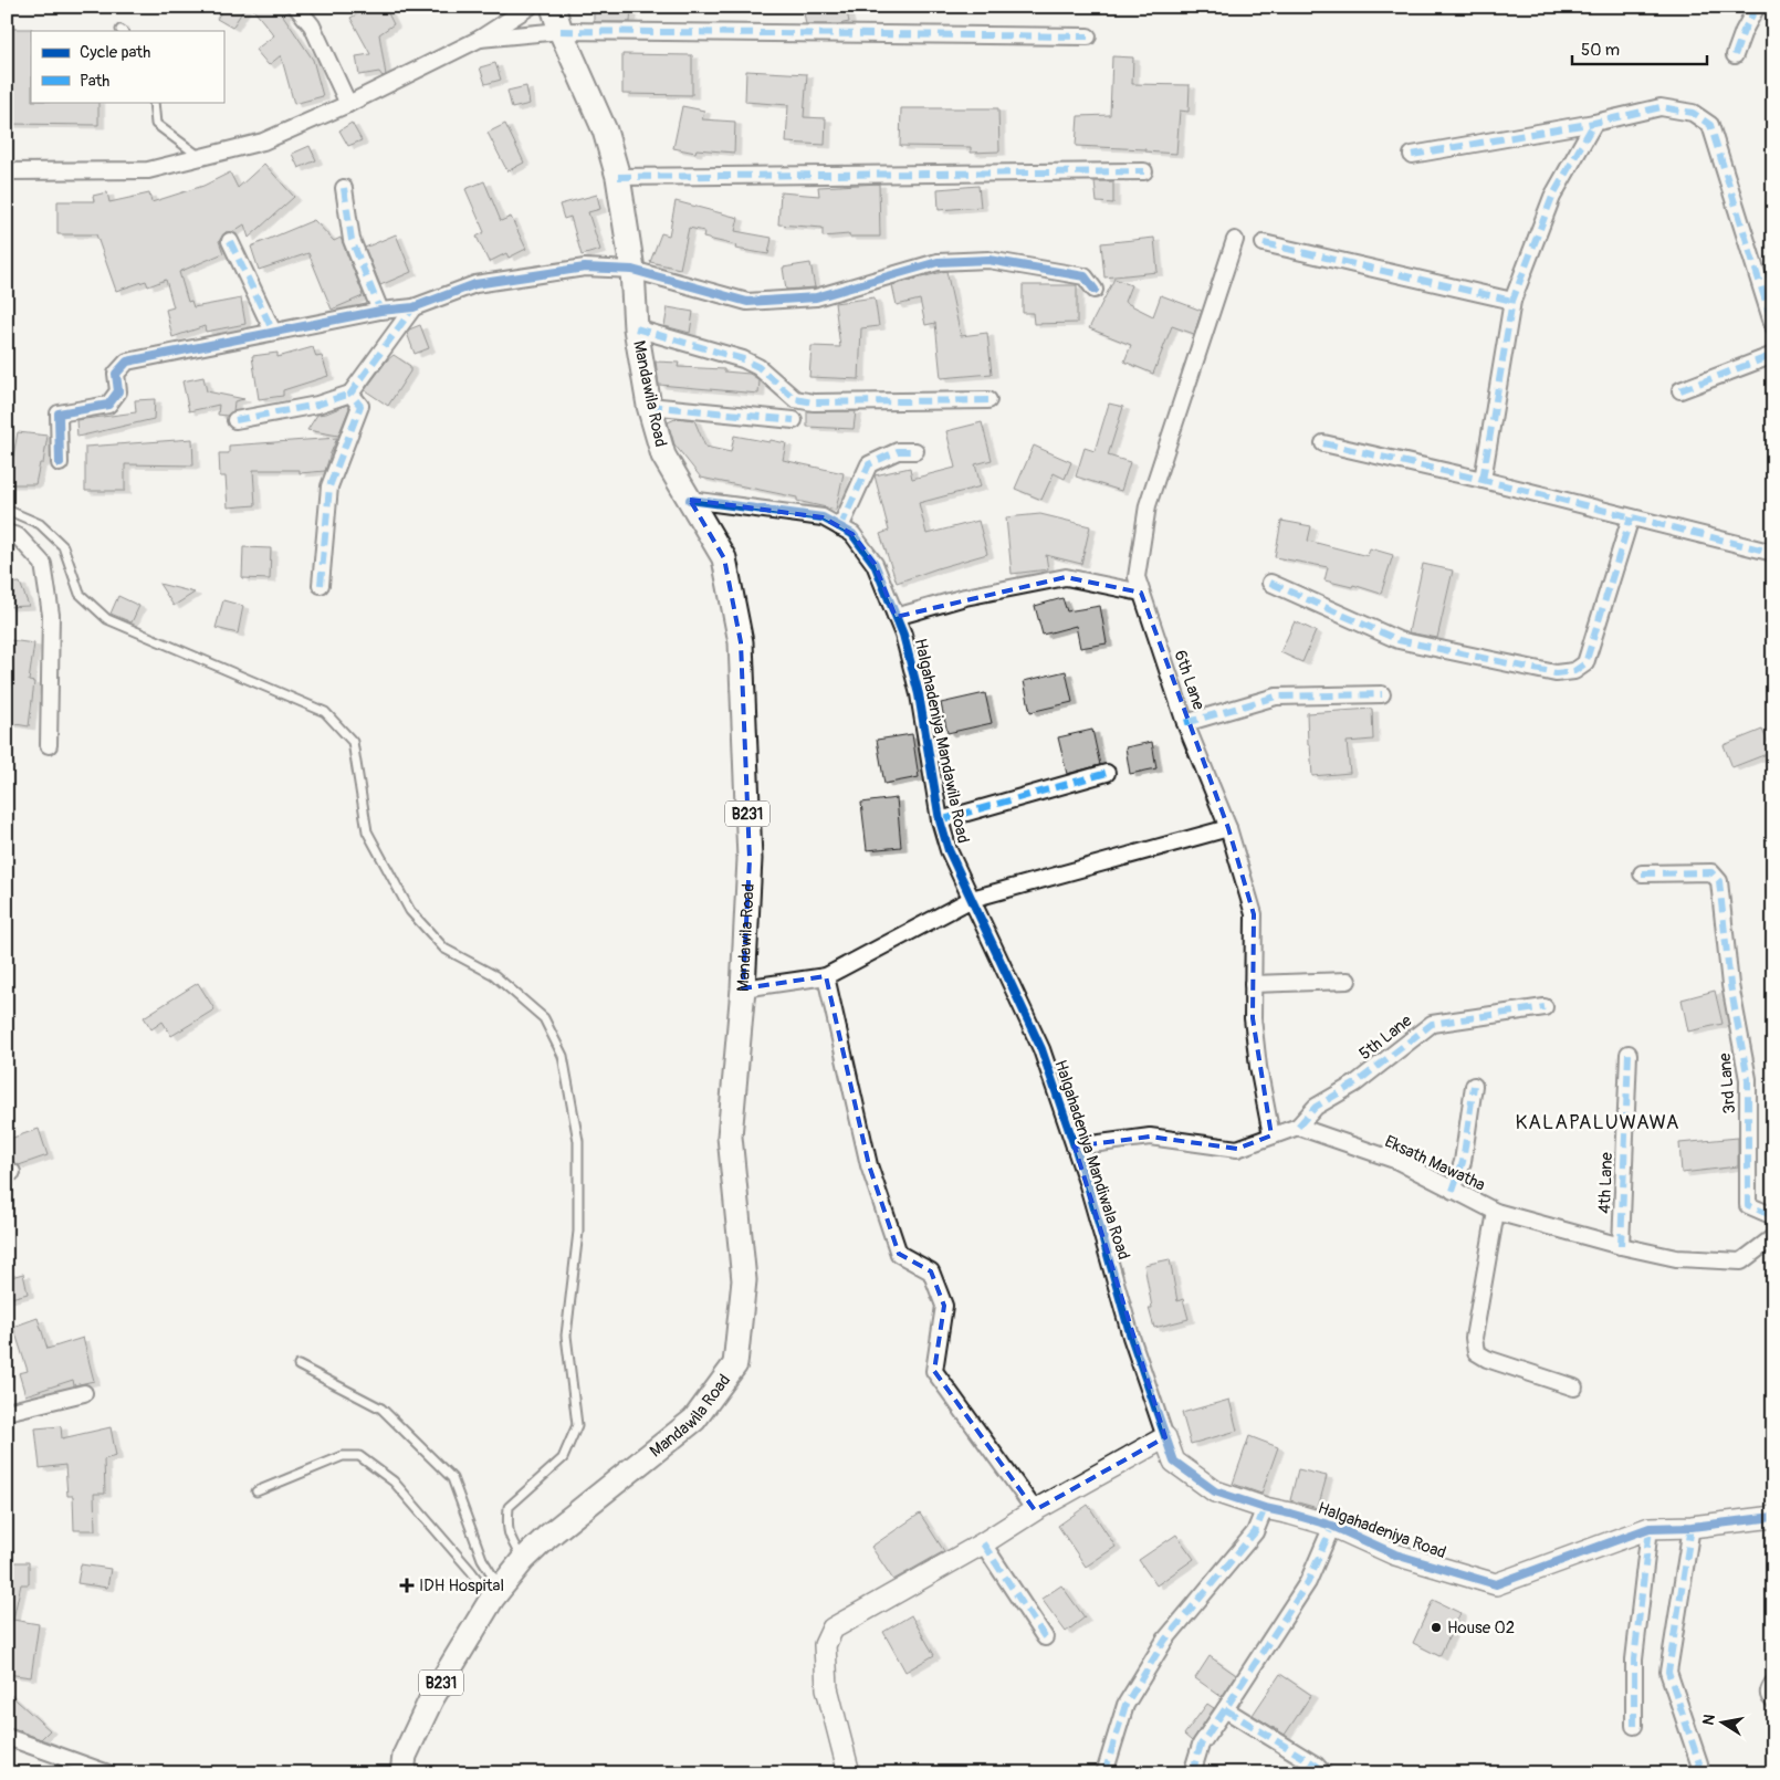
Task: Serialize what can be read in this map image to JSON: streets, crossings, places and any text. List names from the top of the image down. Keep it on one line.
{"streets":{"main road":["Mandawila Road","B231"],"street":["6th Lane","Halgahadeniya Mandawila Road","5th Lane","3rd Lane","Halgahadeniya Mandiwala Road","Eksath Mawatha","4th Lane","Halgahadeniya Road"]},"crossings":[["Mandawila Road","Halgahadeniya Mandawila Road"],["Halgahadeniya Mandawila Road","Halgahadeniya Mandiwala Road"],["5th Lane","Eksath Mawatha"],["Halgahadeniya Mandiwala Road","Halgahadeniya Road"],["Eksath Mawatha","4th Lane"]],"districts":["KALAPALUWAWA"],"places":{"health":["IDH Hospital"],"other":["House 02"]},"legend":["Cycle path","Path"],"scale_bar":"50 m","north":"left"}
